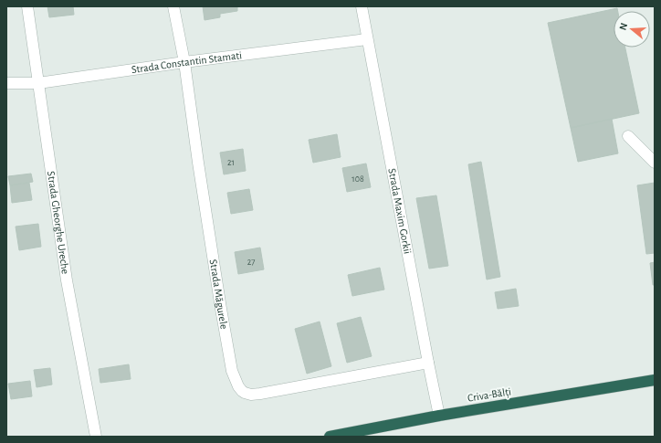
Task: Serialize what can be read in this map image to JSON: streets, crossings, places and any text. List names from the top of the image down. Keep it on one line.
{"streets":{"highway":["Criva-Bălți"],"street":["Strada Constantin Stamati","Strada Maxim Gorkii","Strada Gheorghe Ureche","Strada Măgurele"]},"crossings":[["Strada Constantin Stamati","Strada Maxim Gorkii"],["Strada Constantin Stamati","Strada Gheorghe Ureche"],["Strada Constantin Stamati","Strada Măgurele"],["Strada Maxim Gorkii","Strada Măgurele"],["Strada Maxim Gorkii","Criva-Bălți"]],"house_numbers":["21","108","27"],"north":"left"}
